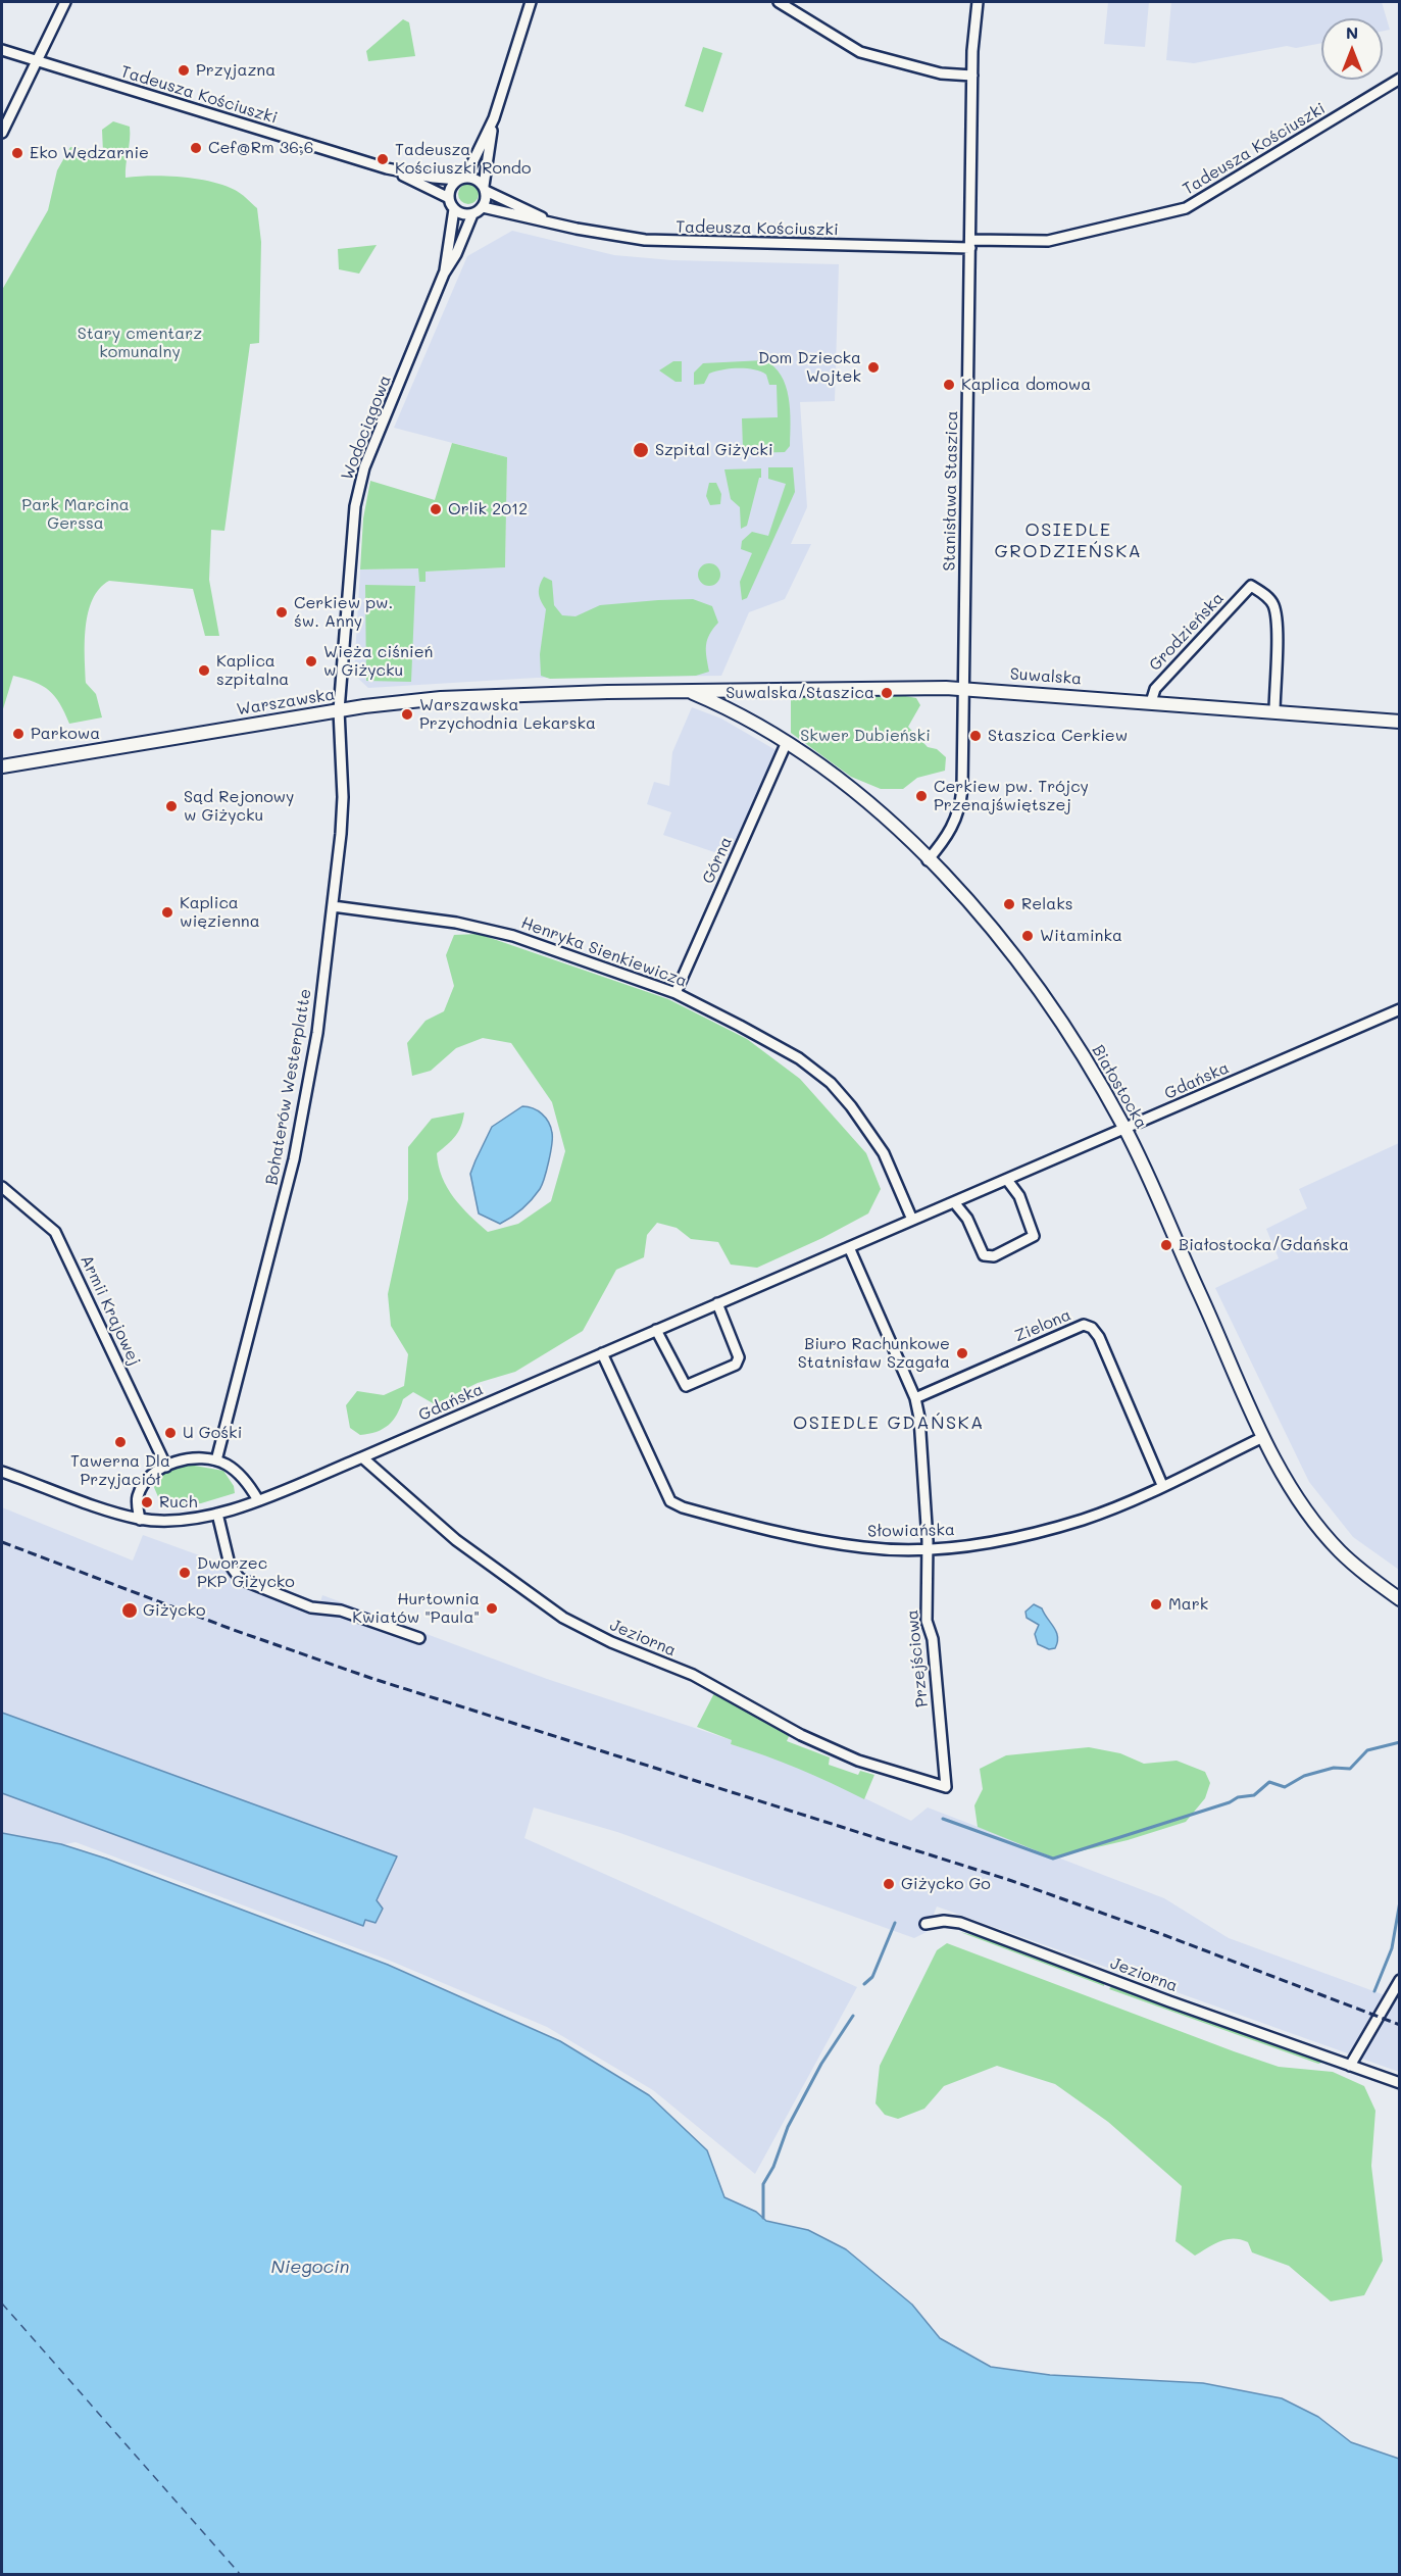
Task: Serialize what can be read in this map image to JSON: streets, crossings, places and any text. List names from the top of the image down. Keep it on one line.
{"streets":{"street":["Tadeusza Kościuszki","Wodociągowa","Stanisława Staszica","Grodzieńska","Suwalska","Warszawska","Górna","Henryka Sienkiewicza","Gdańska","Bohaterów Westerplatte","Białostocka","Armii Krajowej","Zielona","Słowiańska","Jeziorna","Przejściowa"]},"crossings":[["Tadeusza Kościuszki","Wodociągowa"],["Tadeusza Kościuszki","Stanisława Staszica"],["Wodociągowa","Warszawska"],["Wodociągowa","Bohaterów Westerplatte"],["Stanisława Staszica","Suwalska"],["Stanisława Staszica","Białostocka"],["Grodzieńska","Suwalska"],["Suwalska","Warszawska"],["Suwalska","Białostocka"],["Warszawska","Bohaterów Westerplatte"],["Warszawska","Białostocka"],["Górna","Henryka Sienkiewicza"],["Górna","Białostocka"],["Henryka Sienkiewicza","Gdańska"],["Henryka Sienkiewicza","Bohaterów Westerplatte"],["Gdańska","Białostocka"],["Gdańska","Słowiańska"],["Gdańska","Jeziorna"],["Gdańska","Przejściowa"],["Białostocka","Słowiańska"],["Zielona","Słowiańska"],["Zielona","Przejściowa"],["Słowiańska","Przejściowa"],["Jeziorna","Przejściowa"]],"districts":["OSIEDLE GRODZIEŃSKA","OSIEDLE GDAŃSKA"],"water":["Niegocin"],"parks":["Stary cmentarz komunalny","Park Marcina Gerssa","Skwer Dubieński"],"places":["Przyjazna","Cef@Rm 36,6","Eko Wędzarnie","Tadeusza Kościuszki Rondo","Dom Dziecka Wojtek","Kaplica domowa","Szpital Giżycki","Orlik 2012","Cerkiew pw. św. Anny","Wieża ciśnień w Giżycku","Kaplica szpitalna","Suwalska/Staszica","Warszawska Przychodnia Lekarska","Parkowa","Staszica Cerkiew","Cerkiew pw. Trójcy Przenajświętszej","Sąd Rejonowy w Giżycku","Relaks","Kaplica więzienna","Witaminka","Białostocka/Gdańska","Biuro Rachunkowe Statnisław Szagała","U Gośki","Tawerna Dla Przyjaciół","Ruch","Dworzec PKP Giżycko","Mark","Hurtownia Kwiatów \"Paula\"","Giżycko","Giżycko Go"],"north":"top"}
